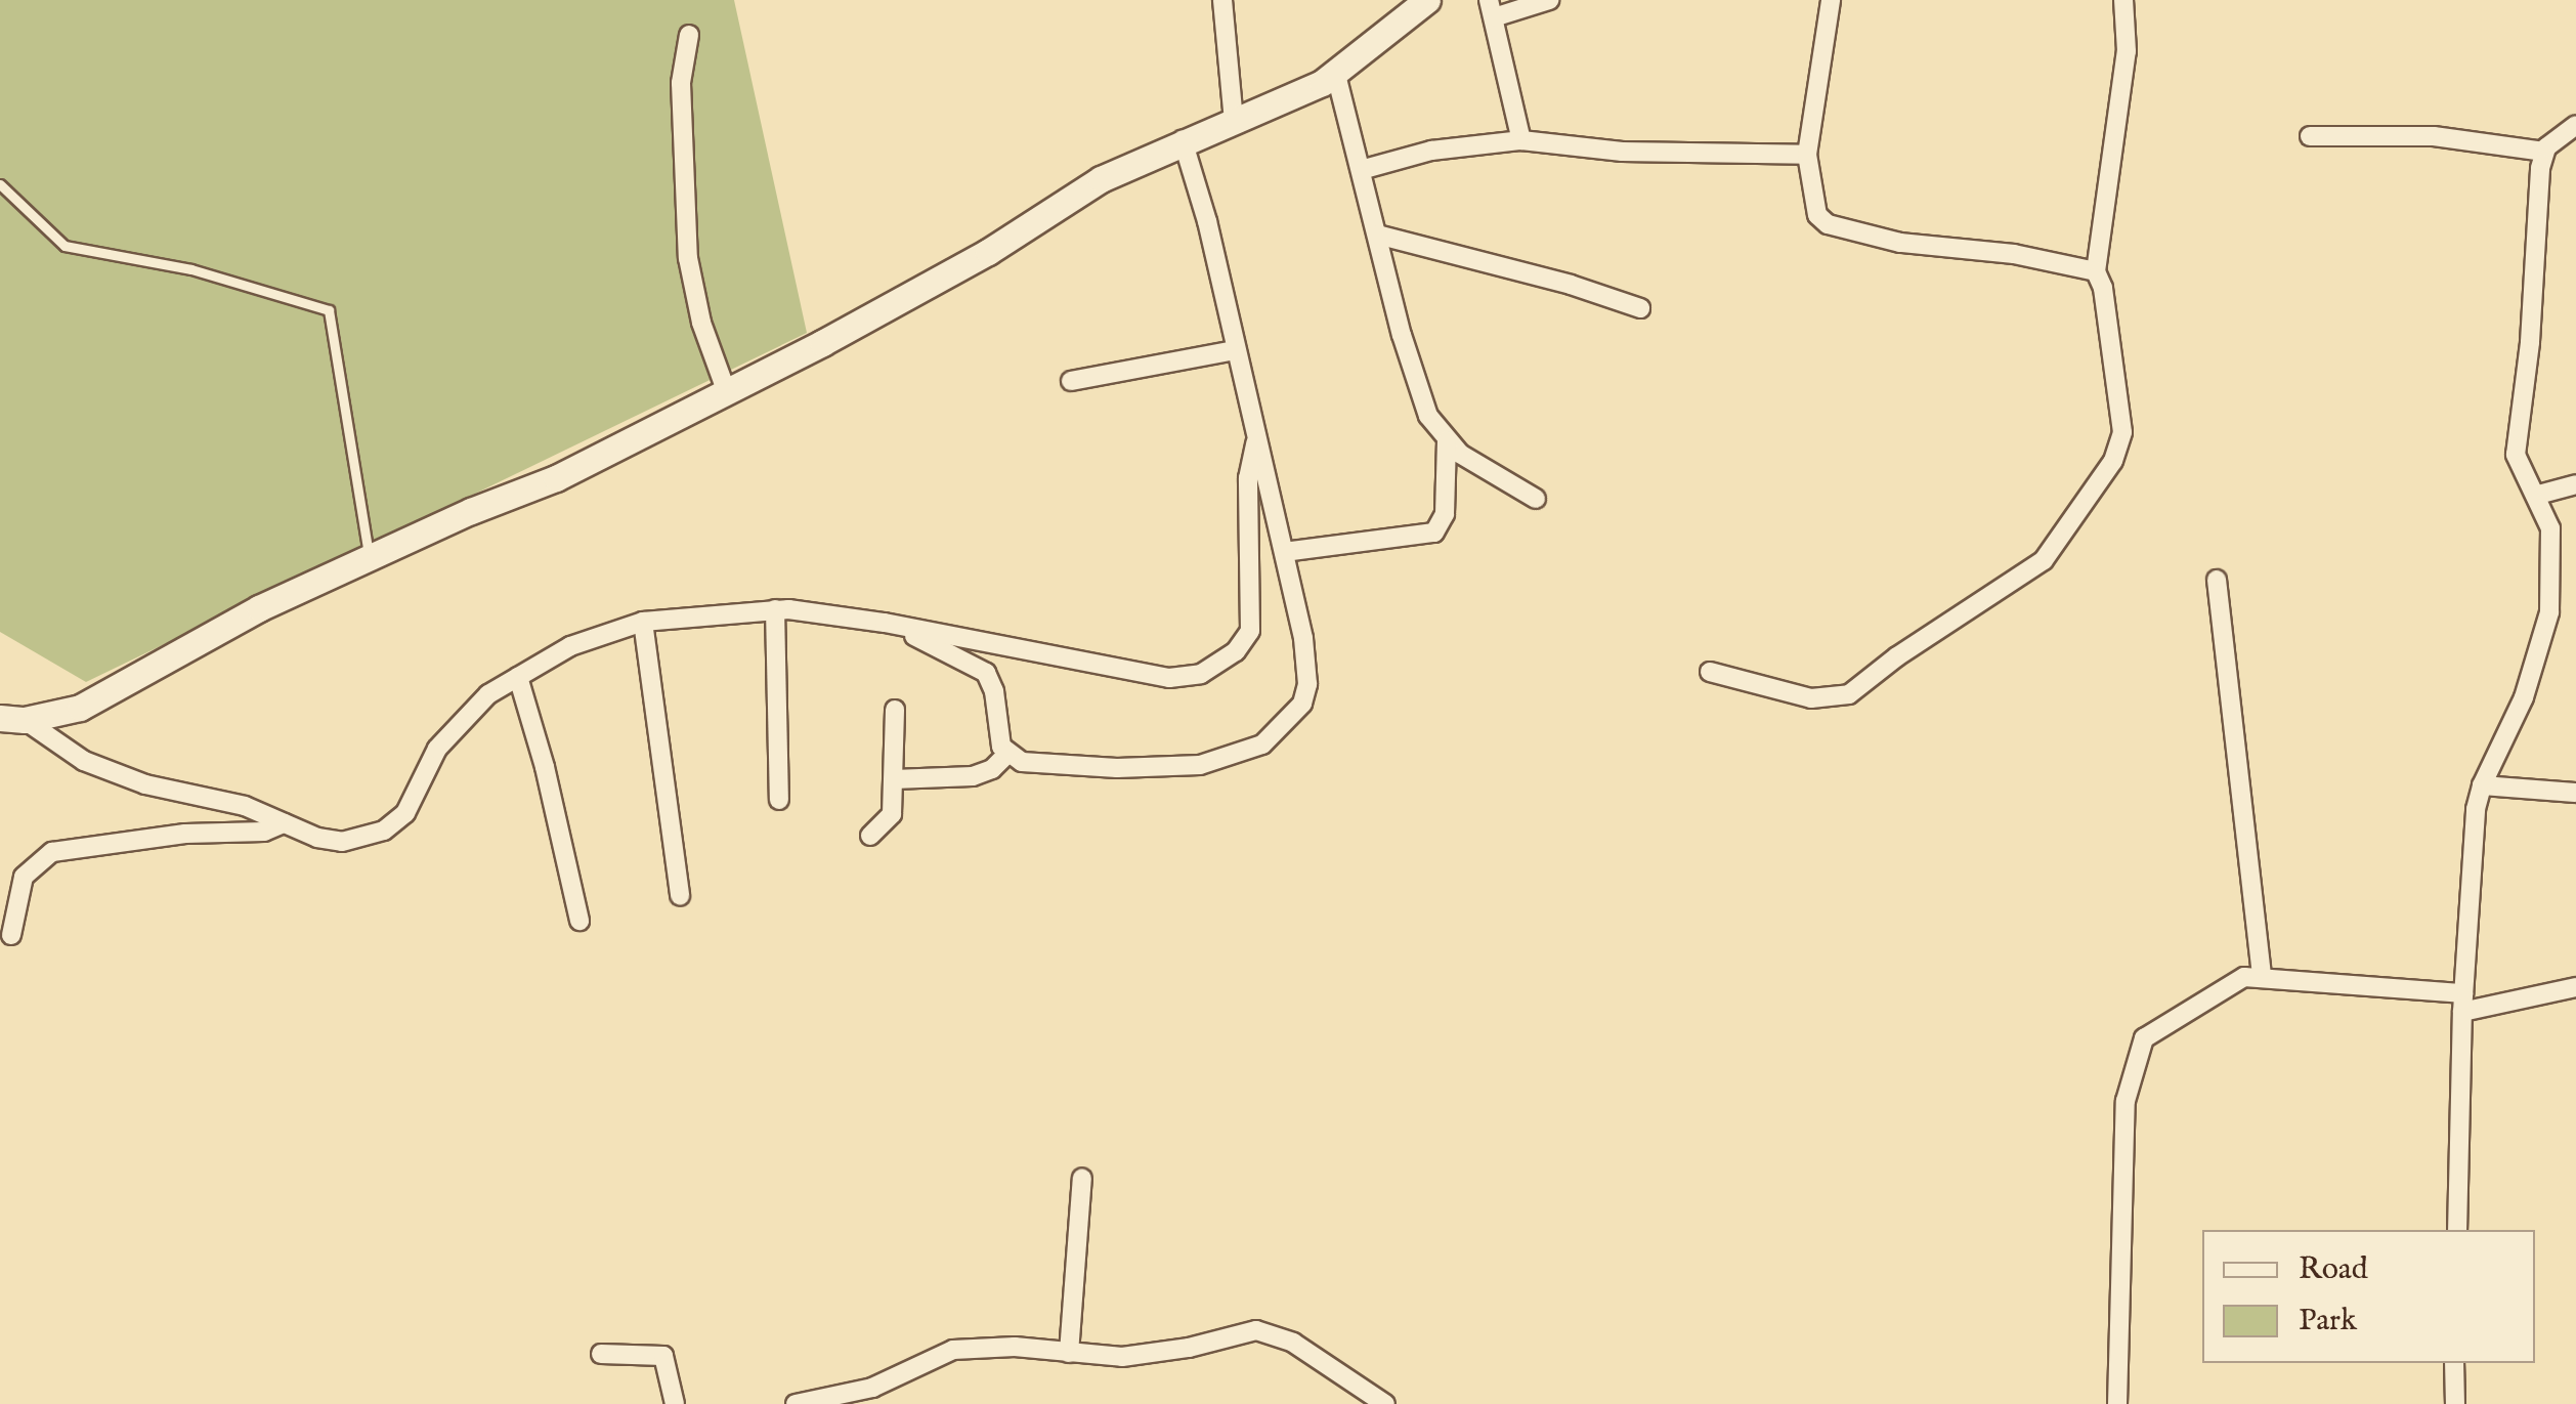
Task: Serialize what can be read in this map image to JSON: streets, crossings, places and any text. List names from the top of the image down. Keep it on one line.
{"legend":["Road","Park"]}
